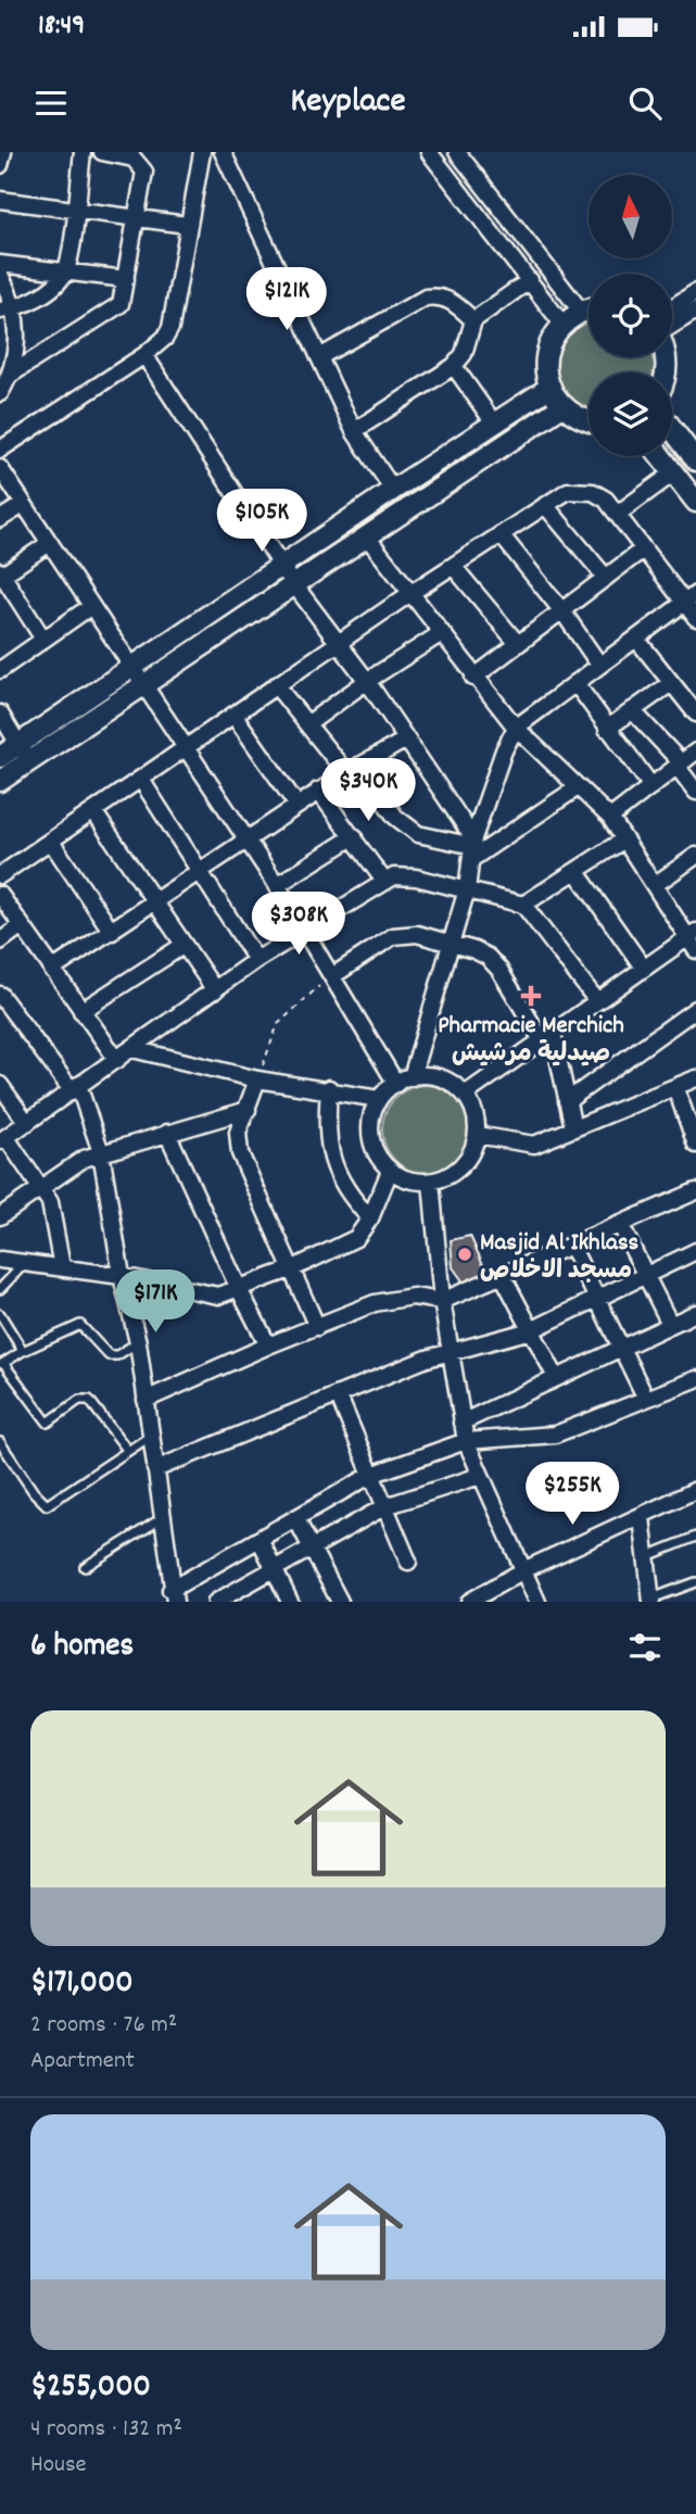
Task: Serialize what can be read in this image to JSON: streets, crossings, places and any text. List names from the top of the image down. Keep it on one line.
{"places":{"health":["Pharmacie Merchich صيدلية مرشيش"],"other":["Masjid Al Ikhlass مسجد الاخلاص"]},"north":"top","page":{"status":"18:49","header":"Keyplace","price":["$121K","$105K","$340K","$308K","$171K","$255K"],"heading":"6 homes","list":[{"name":"$171,000","note":"2 rooms · 76 m² · Apartment"},{"name":"$255,000","note":"4 rooms · 132 m² · House"}]}}
